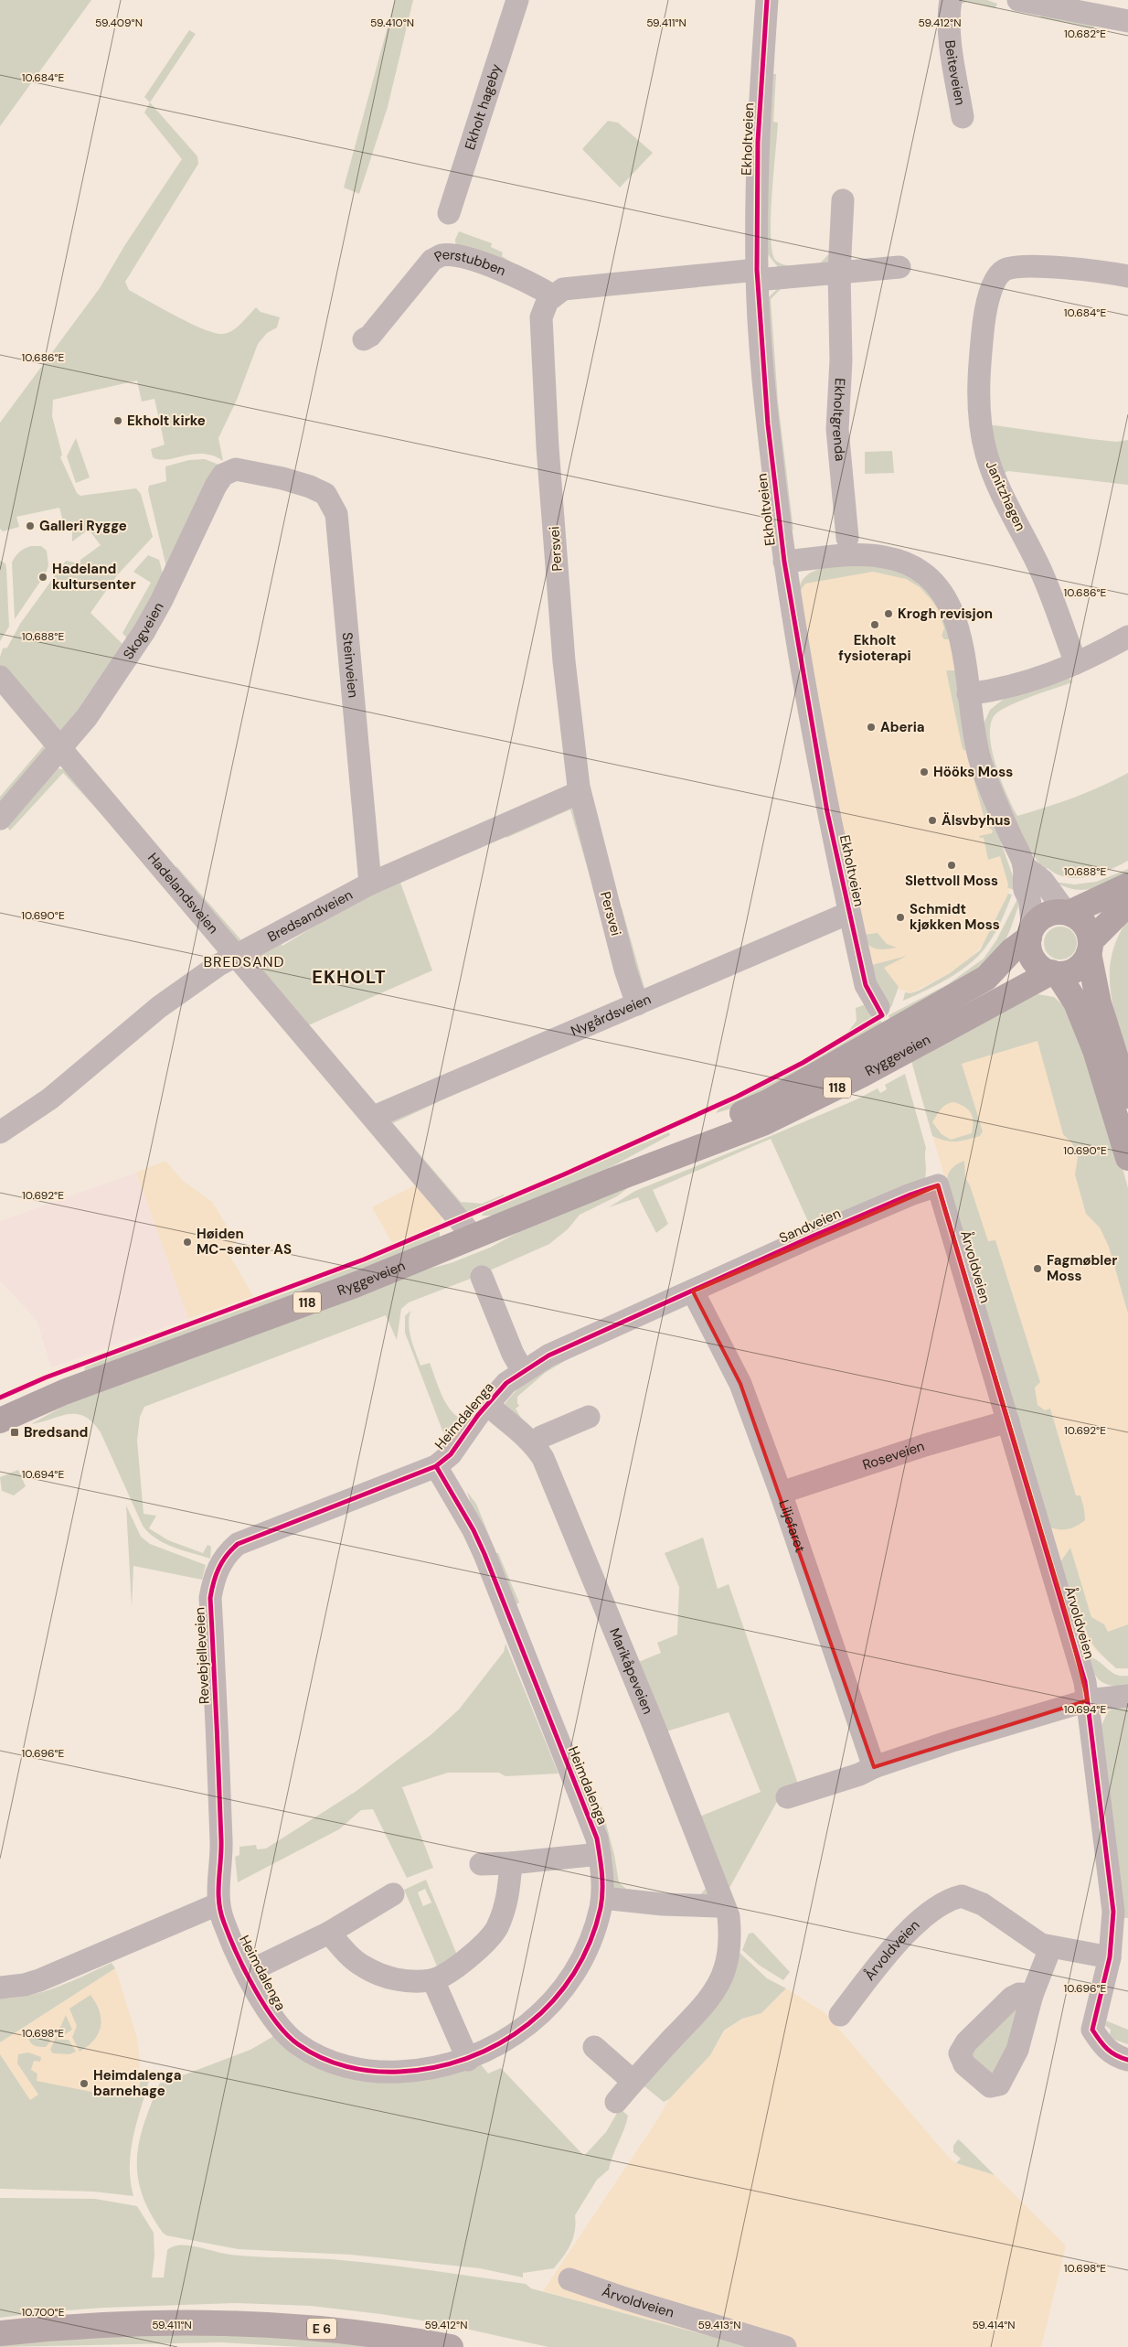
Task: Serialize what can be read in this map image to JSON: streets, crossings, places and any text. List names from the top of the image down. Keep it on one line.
{"streets":{"highway":["E 6"],"main road":["Ryggeveien","118"],"street":["Beiteveien","Ekholt hageby","Ekholtveien","Perstubben","Ekholtgrenda","Janitzhagen","Persvei","Skogveien","Steinveien","Hadelandsveien","Bredsandveien","Nygårdsveien","Sandveien","Årvoldveien","Heimdalenga","Roseveien","Liljefaret","Revebjelleveien","Marikåpeveien"]},"crossings":[["Ekholtveien","Nygårdsveien"],["Ekholtveien","Ryggeveien"],["Ekholtveien","118"],["Perstubben","Persvei"],["Persvei","Bredsandveien"],["Persvei","Nygårdsveien"],["Skogveien","Steinveien"],["Skogveien","Hadelandsveien"],["Steinveien","Bredsandveien"],["Hadelandsveien","Bredsandveien"],["Hadelandsveien","Nygårdsveien"],["Hadelandsveien","Ryggeveien"],["Ryggeveien","118"],["Sandveien","Årvoldveien"],["Sandveien","Heimdalenga"],["Sandveien","Liljefaret"],["Årvoldveien","Roseveien"],["Heimdalenga","Liljefaret"],["Heimdalenga","Revebjelleveien"],["Heimdalenga","Marikåpeveien"],["Roseveien","Liljefaret"]],"districts":["BREDSAND","EKHOLT"],"places":{"other":["Ekholt kirke","Galleri Rygge","Hadeland kultursenter","Krogh revisjon","Ekholt fysioterapi","Aberia","Hööks Moss","Älsvbyhus","Slettvoll Moss","Schmidt kjøkken Moss","Høiden MC-senter AS","Fagmøbler Moss","Heimdalenga barnehage"],"transit":["Bredsand"]},"coordinates":["59.409°N","59.410°N","59.411°N","59.412°N","10.682°E","10.684°E","10.686°E","10.688°E","10.690°E","10.692°E","10.694°E","10.696°E","10.698°E","10.700°E","59.413°N","59.414°N"]}
